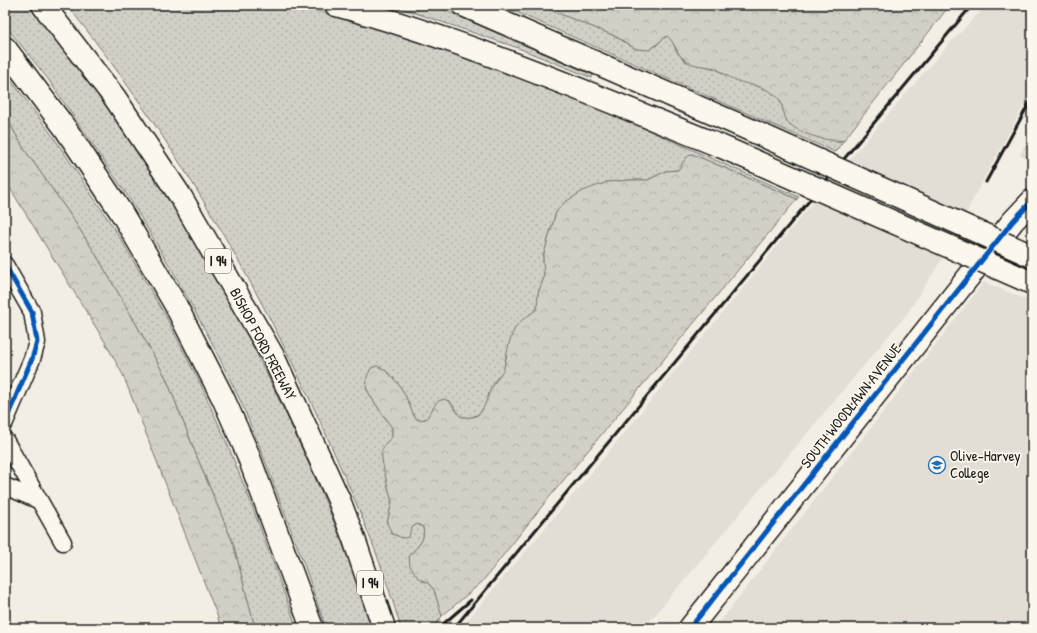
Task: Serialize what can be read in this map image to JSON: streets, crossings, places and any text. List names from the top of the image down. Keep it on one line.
{"streets":{"main road":["I 94","BISHOP FORD FREEWAY","SOUTH WOODLAWN AVENUE"]},"places":{"school or university":["Olive-Harvey College"]}}
